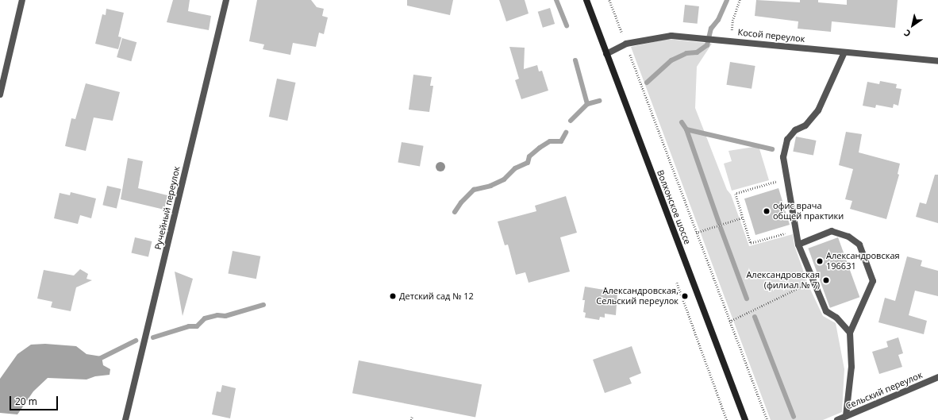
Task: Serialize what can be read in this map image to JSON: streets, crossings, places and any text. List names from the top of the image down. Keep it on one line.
{"streets":{"main road":["Волхонское шоссе"],"street":["Косой переулок","Ручейный переулок","Сельский переулок"]},"crossings":[["Косой переулок","Волхонское шоссе"]],"places":["офис врача общей практики","Александровская 196631","Александровская (филиал № 7)","Детский сад № 12","Александровская, Сельский переулок"],"scale_bar":"20 m","north":"bottom left"}
